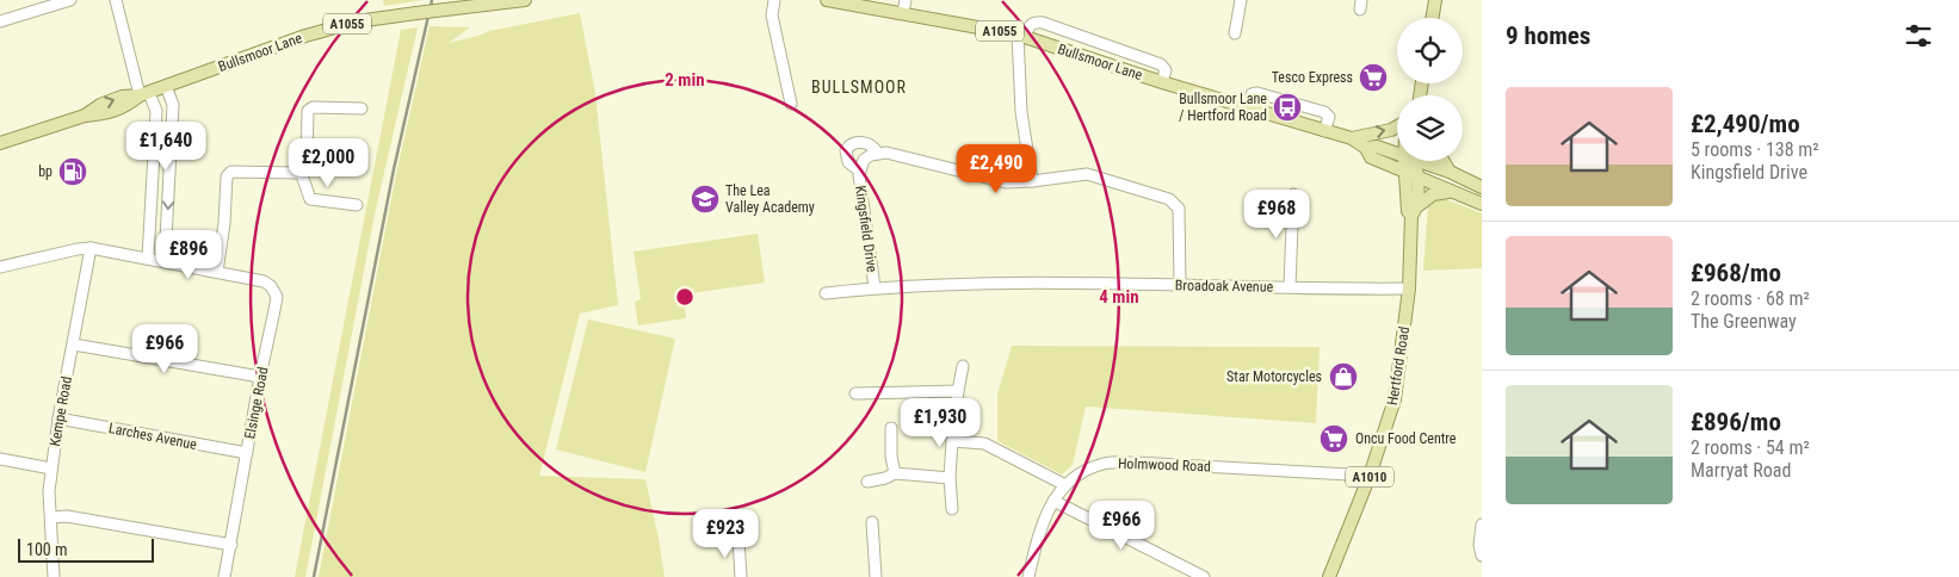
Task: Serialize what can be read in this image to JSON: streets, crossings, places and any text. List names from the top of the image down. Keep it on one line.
{"streets":{"main road":["A1055","Bullsmoor Lane","Hertford Road","A1010"],"street":["Kingsfield Drive","Broadoak Avenue","Elsinge Road","Kempe Road","Larches Avenue","Holmwood Road"]},"crossings":[["A1055","Bullsmoor Lane"],["A1055","Hertford Road"],["Bullsmoor Lane","Hertford Road"],["Kingsfield Drive","Broadoak Avenue"],["Broadoak Avenue","Hertford Road"],["Hertford Road","Holmwood Road"],["Elsinge Road","Larches Avenue"],["Kempe Road","Larches Avenue"]],"districts":["BULLSMOOR"],"places":{"supermarket":["Tesco Express","Oncu Food Centre"],"bus stop":["Bullsmoor Lane / Hertford Road"],"fuel station":["bp"],"school or university":["The Lea Valley Academy"],"shop":["Star Motorcycles"]},"scale_bar":"100 m","page":{"heading":"9 homes","list":[{"name":"£2,490/mo","note":"5 rooms · 138 m² · Kingsfield Drive"},{"name":"£968/mo","note":"2 rooms · 68 m² · The Greenway"},{"name":"£896/mo","note":"2 rooms · 54 m² · Marryat Road"}],"price":["£1,640","£2,000","£2,490","£968","£896","£966","£1,930","£966","£923"],"scale":"100 m"},"rings":["2 min","4 min"]}
